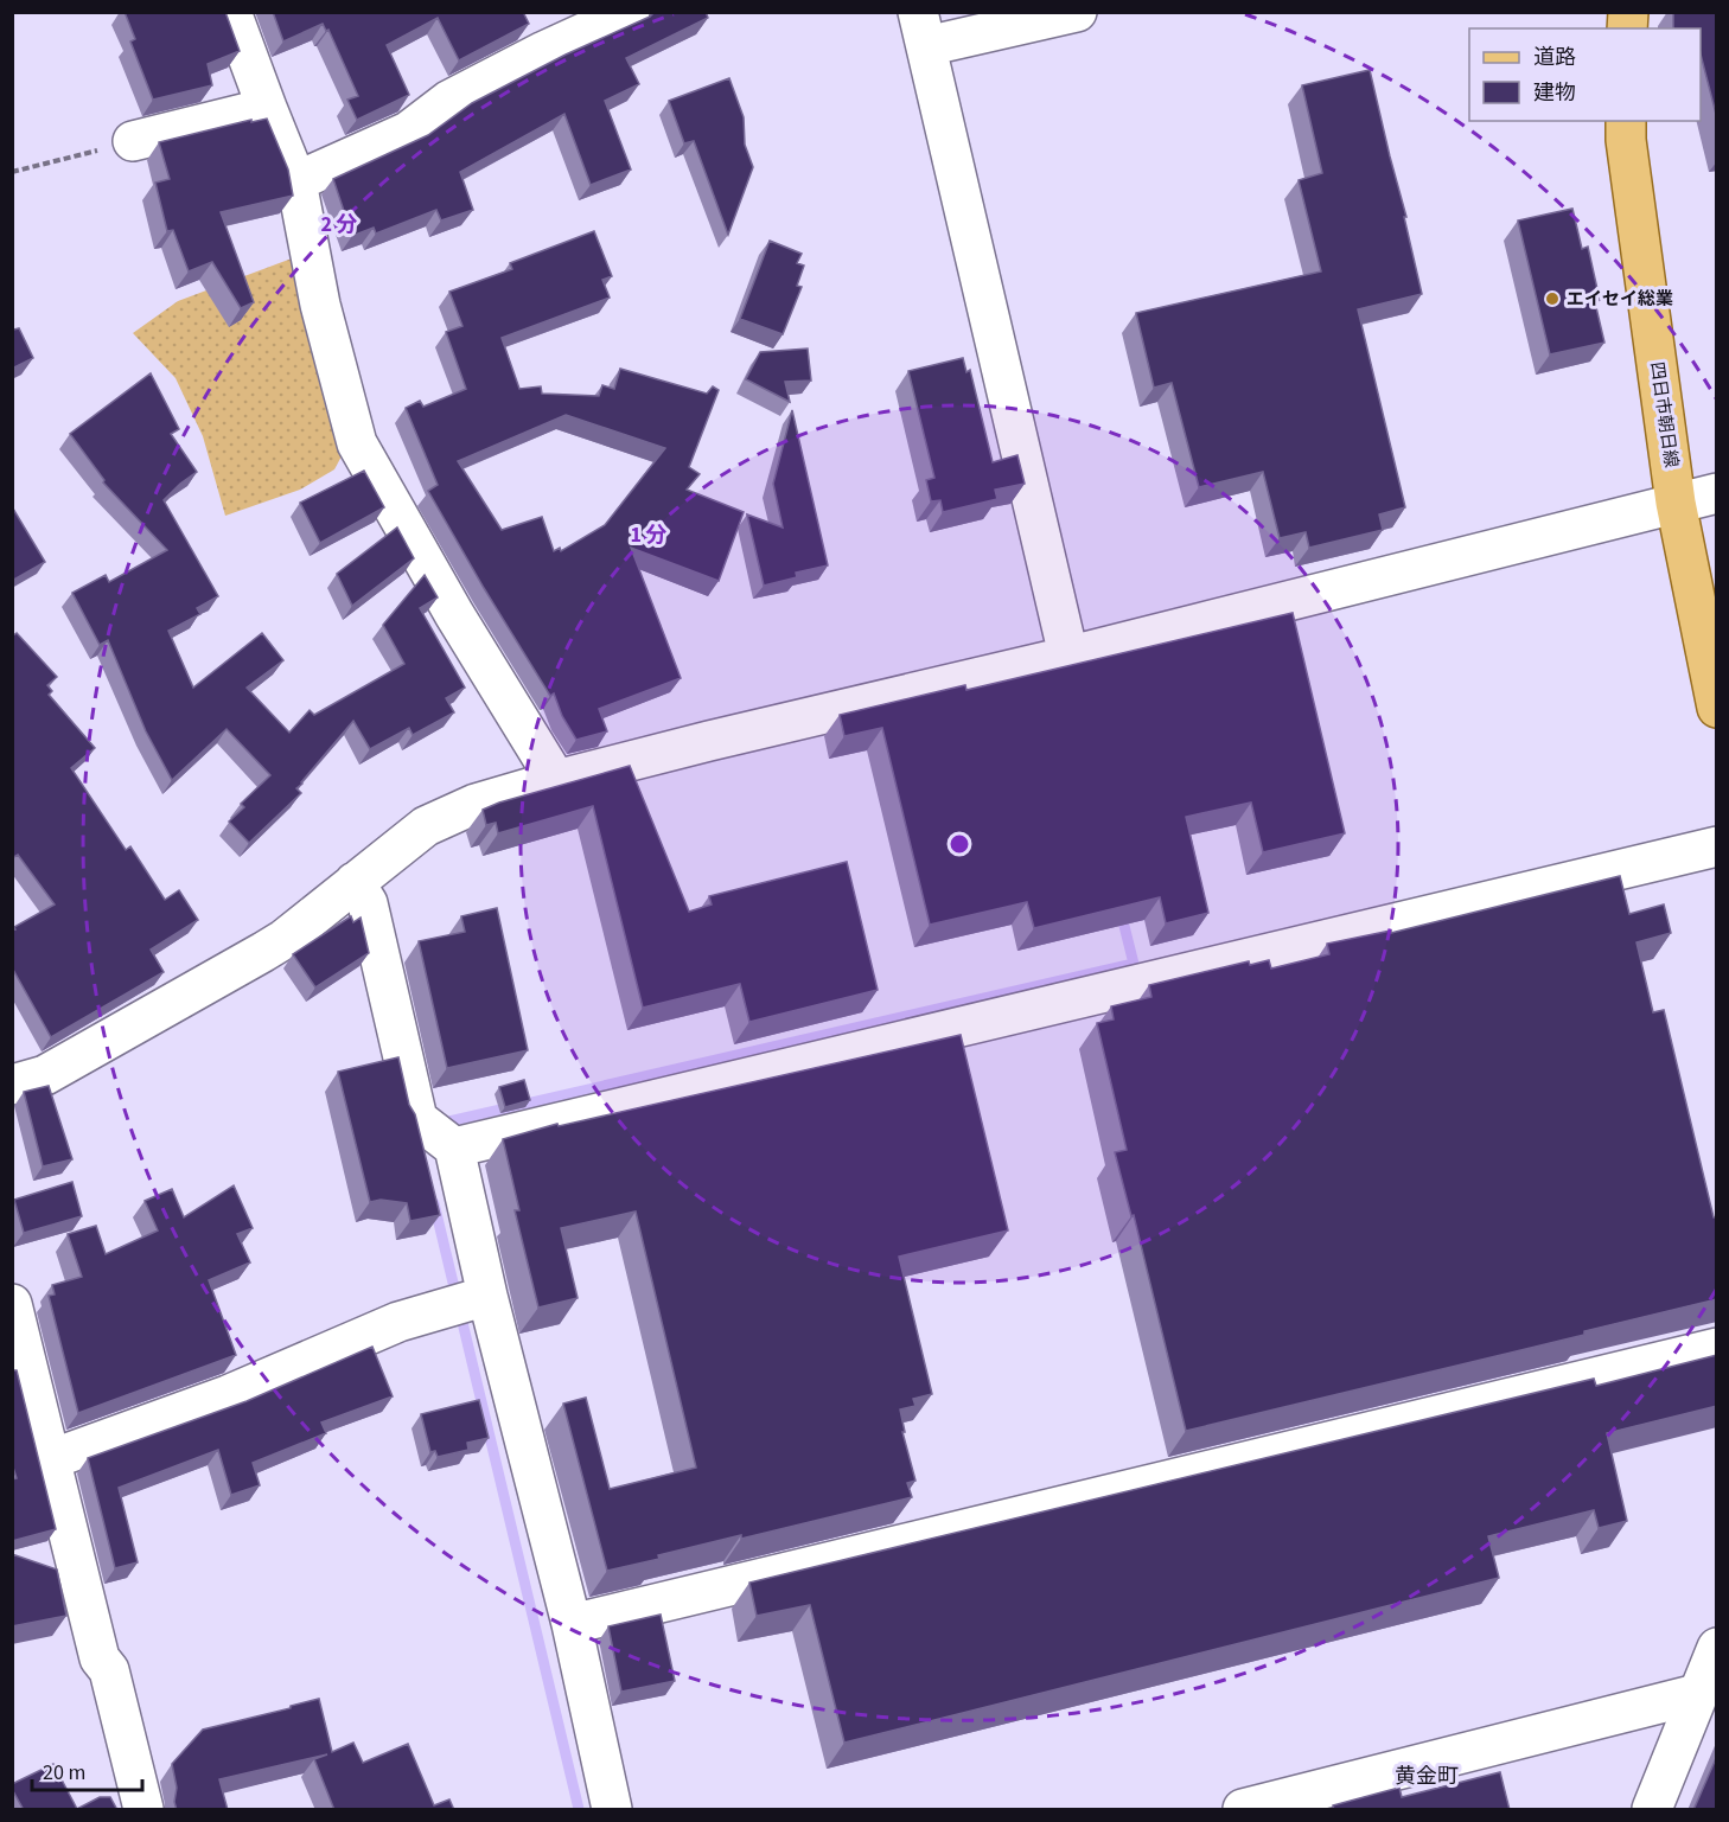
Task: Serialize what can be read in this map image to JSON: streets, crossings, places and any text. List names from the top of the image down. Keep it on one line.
{"streets":{"main road":["四日市朝日線"]},"districts":["黄金町"],"places":["エイセイ総業"],"legend":["道路","建物"],"scale_bar":"20 m","rings":["2 分","1 分"]}
